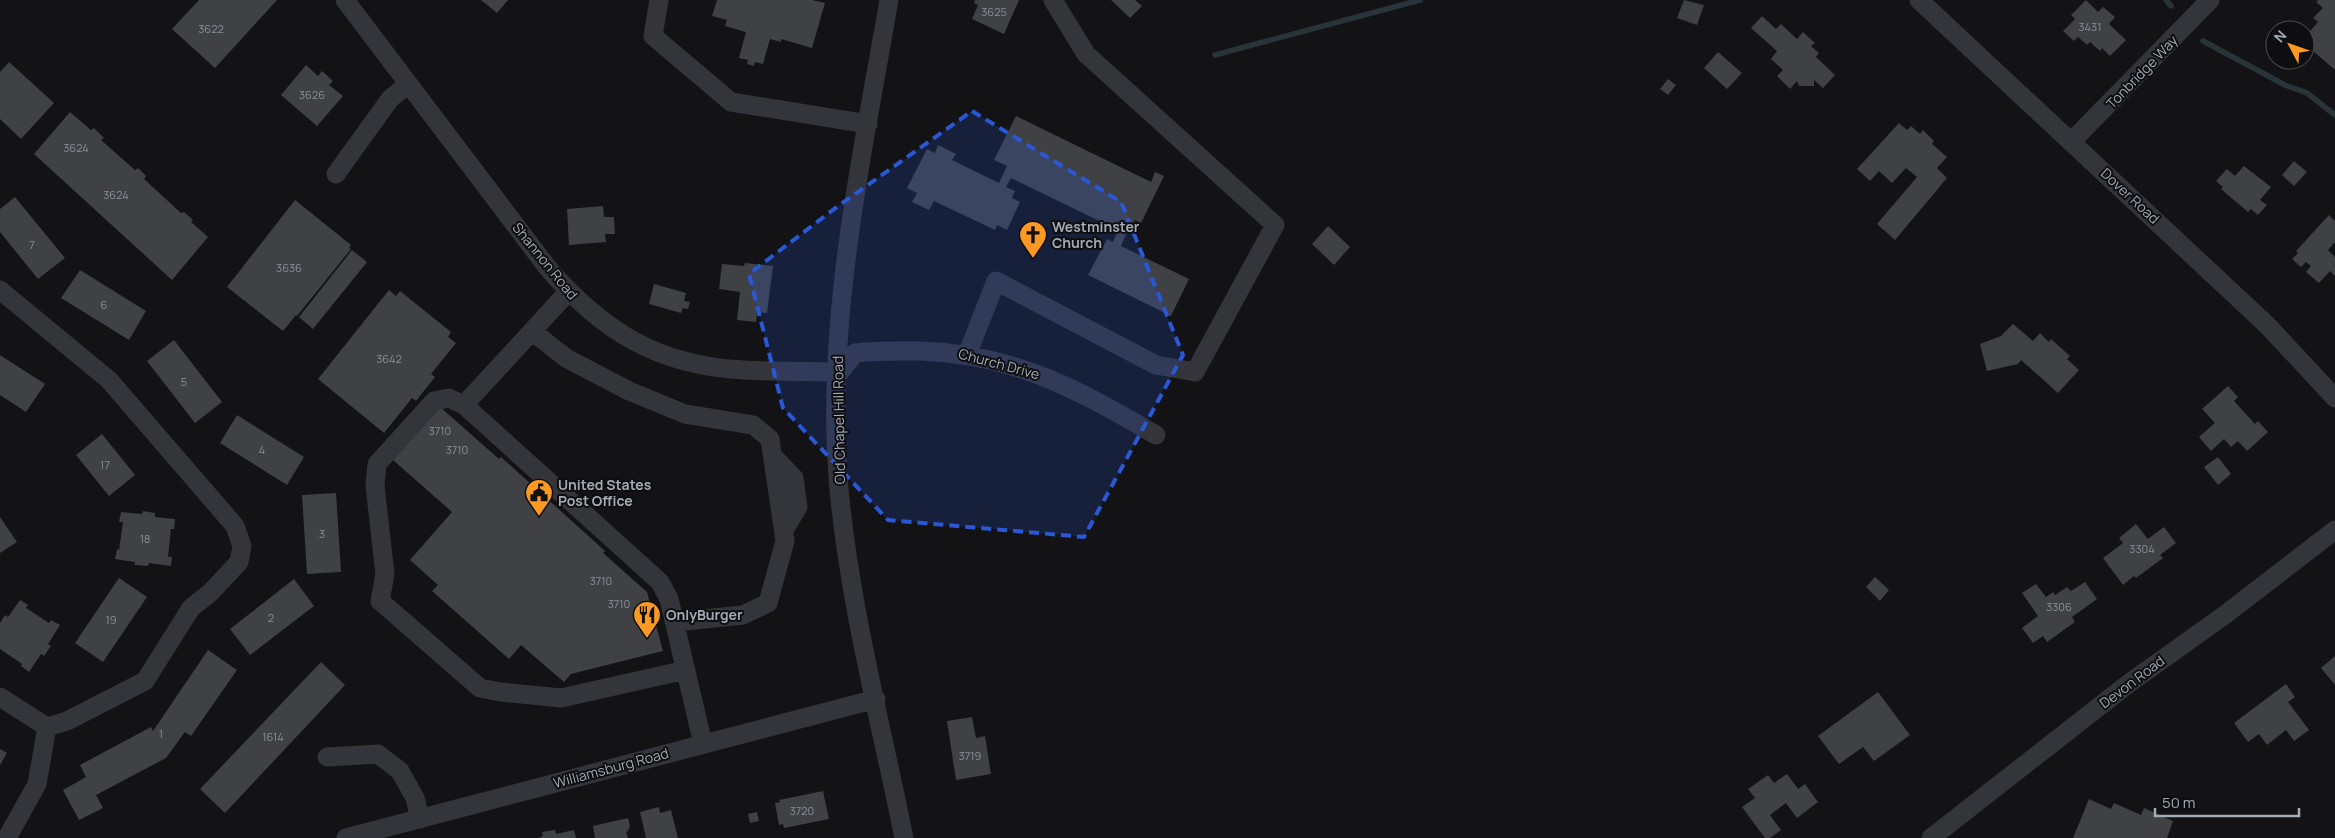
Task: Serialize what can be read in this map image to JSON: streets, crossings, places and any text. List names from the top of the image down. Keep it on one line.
{"streets":{"street":["Tonbridge Way","Dover Road","Shannon Road","Church Drive","Old Chapel Hill Road","Devon Road","Williamsburg Road"]},"crossings":[["Tonbridge Way","Dover Road"],["Shannon Road","Church Drive"],["Shannon Road","Old Chapel Hill Road"],["Church Drive","Old Chapel Hill Road"],["Old Chapel Hill Road","Williamsburg Road"]],"places":{"church":["Westminster Church"],"public building":["United States Post Office"],"restaurant":["OnlyBurger"]},"house_numbers":["3625","3431","3622","3626","3624","3624","7","3636","6","3642","5","3710","4","3710","17","3","18","3304","3710","3710","3306","2","19","1","1614","3719","3720"],"scale_bar":"50 m","north":"top left"}
